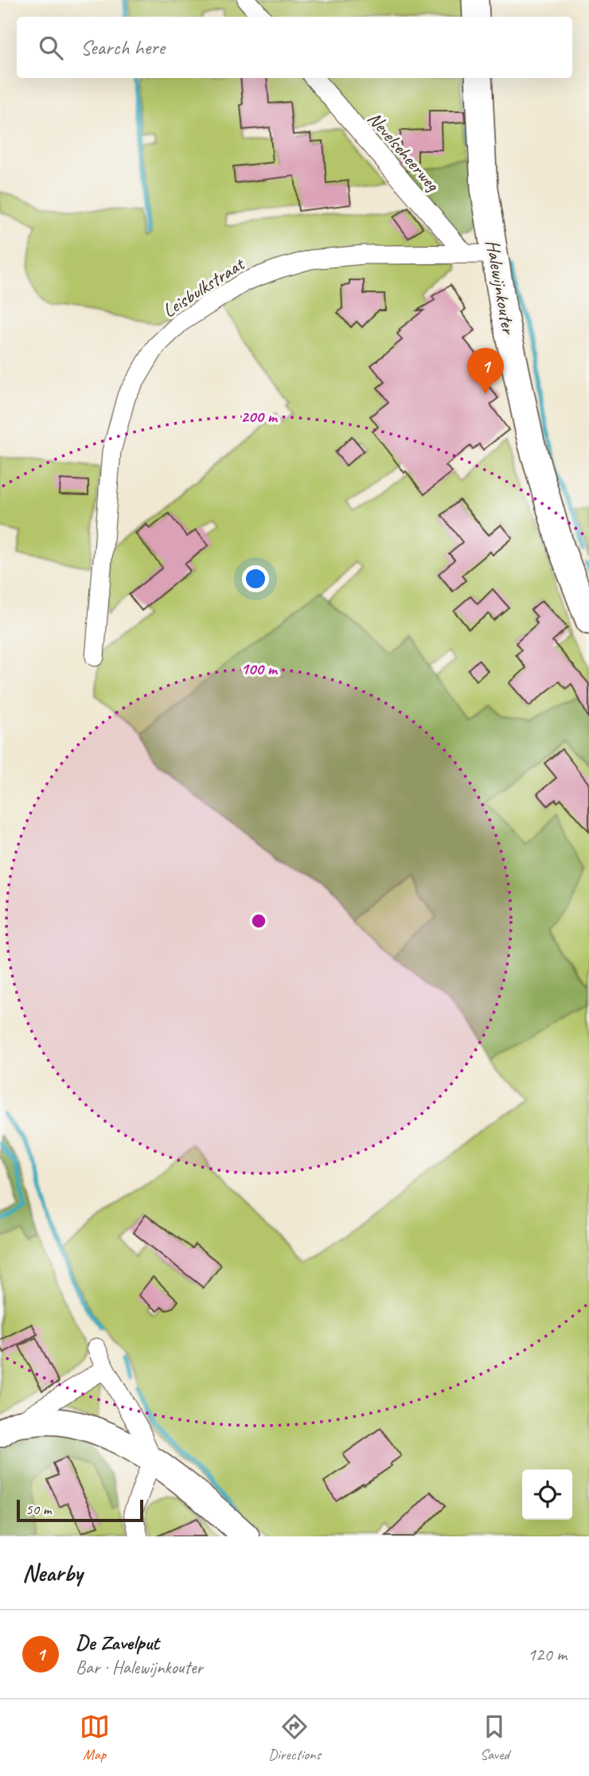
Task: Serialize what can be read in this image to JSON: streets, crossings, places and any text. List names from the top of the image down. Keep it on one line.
{"streets":{"street":["Nevelseheerweg","Halewijnkouter","Leisbulkstraat"]},"crossings":[["Nevelseheerweg","Leisbulkstraat"],["Halewijnkouter","Leisbulkstraat"]],"scale_bar":"50 m","page":{"search":"Search here","pins":"1","scale":"50 m","heading":"Nearby","list":[{"mark":"1","name":"De Zavelput","note":"Bar · Halewijnkouter","value":"120 m"}],"nav":["Map","Directions","Saved"]},"rings":["200 m","100 m"]}
